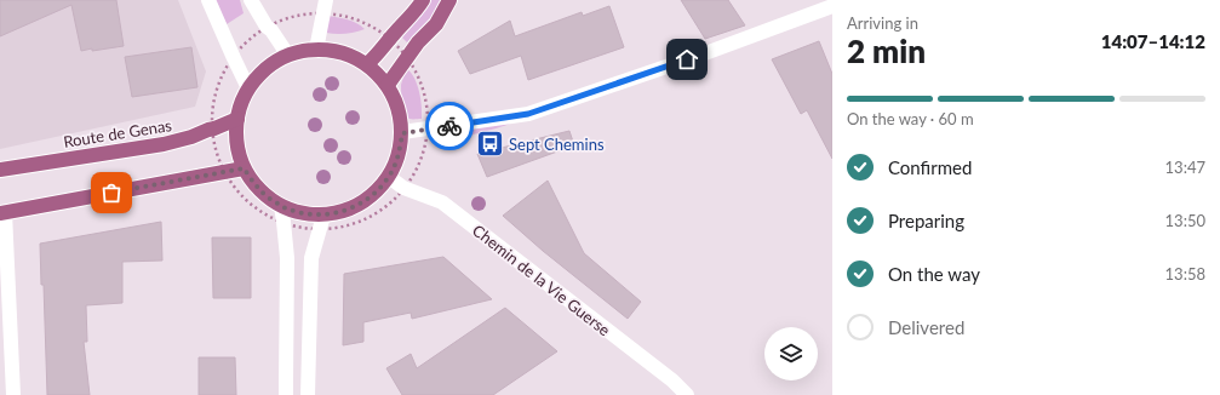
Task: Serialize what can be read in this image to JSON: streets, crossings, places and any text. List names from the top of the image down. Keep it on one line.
{"streets":{"main road":["Route de Genas"],"street":["Chemin de la Vie Guerse"]},"crossings":[["Route de Genas","Chemin de la Vie Guerse"]],"places":{"bus stop":["Sept Chemins"]},"page":{"heading":["2 min","Arriving in","14:07–14:12"],"bar":"On the way · 60 m","list":[["Confirmed","13:47"],["Preparing","13:50"],["On the way","13:58"],"Delivered"]}}
